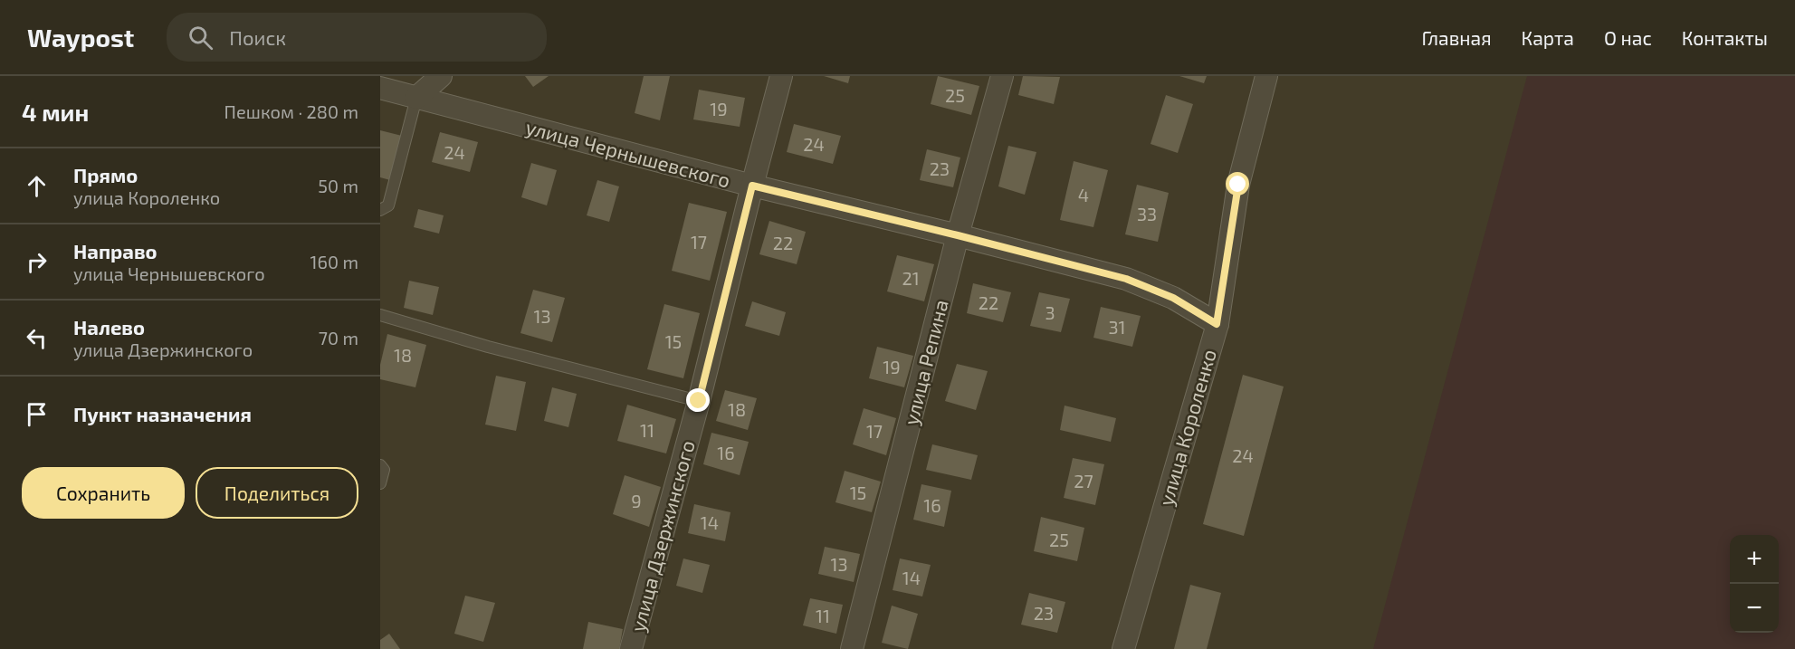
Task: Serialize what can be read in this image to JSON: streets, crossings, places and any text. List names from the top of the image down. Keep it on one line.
{"streets":{"street":["улица Чернышевского","улица Репина","улица Короленко","улица Дзержинского"]},"crossings":[["улица Чернышевского","улица Репина"],["улица Чернышевского","улица Короленко"],["улица Чернышевского","улица Дзержинского"]],"house_numbers":["25","19","24","24","23","4","33","17","22","21","22","3","13","31","15","18","19","18","11","17","16","24","27","15","9","16","14","25","13","14","23","11"],"page":{"header":"Waypost","search":"Поиск","nav":["Главная","Карта","О нас","Контакты"],"heading":["4 мин","Пешком · 280 m"],"list":[["Прямо","улица Короленко","50 m"],["Направо","улица Чернышевского","160 m"],["Налево","улица Дзержинского","70 m"],"Пункт назначения"],"buttons":["Сохранить","Поделиться"],"map_buttons":["+","−"]}}
